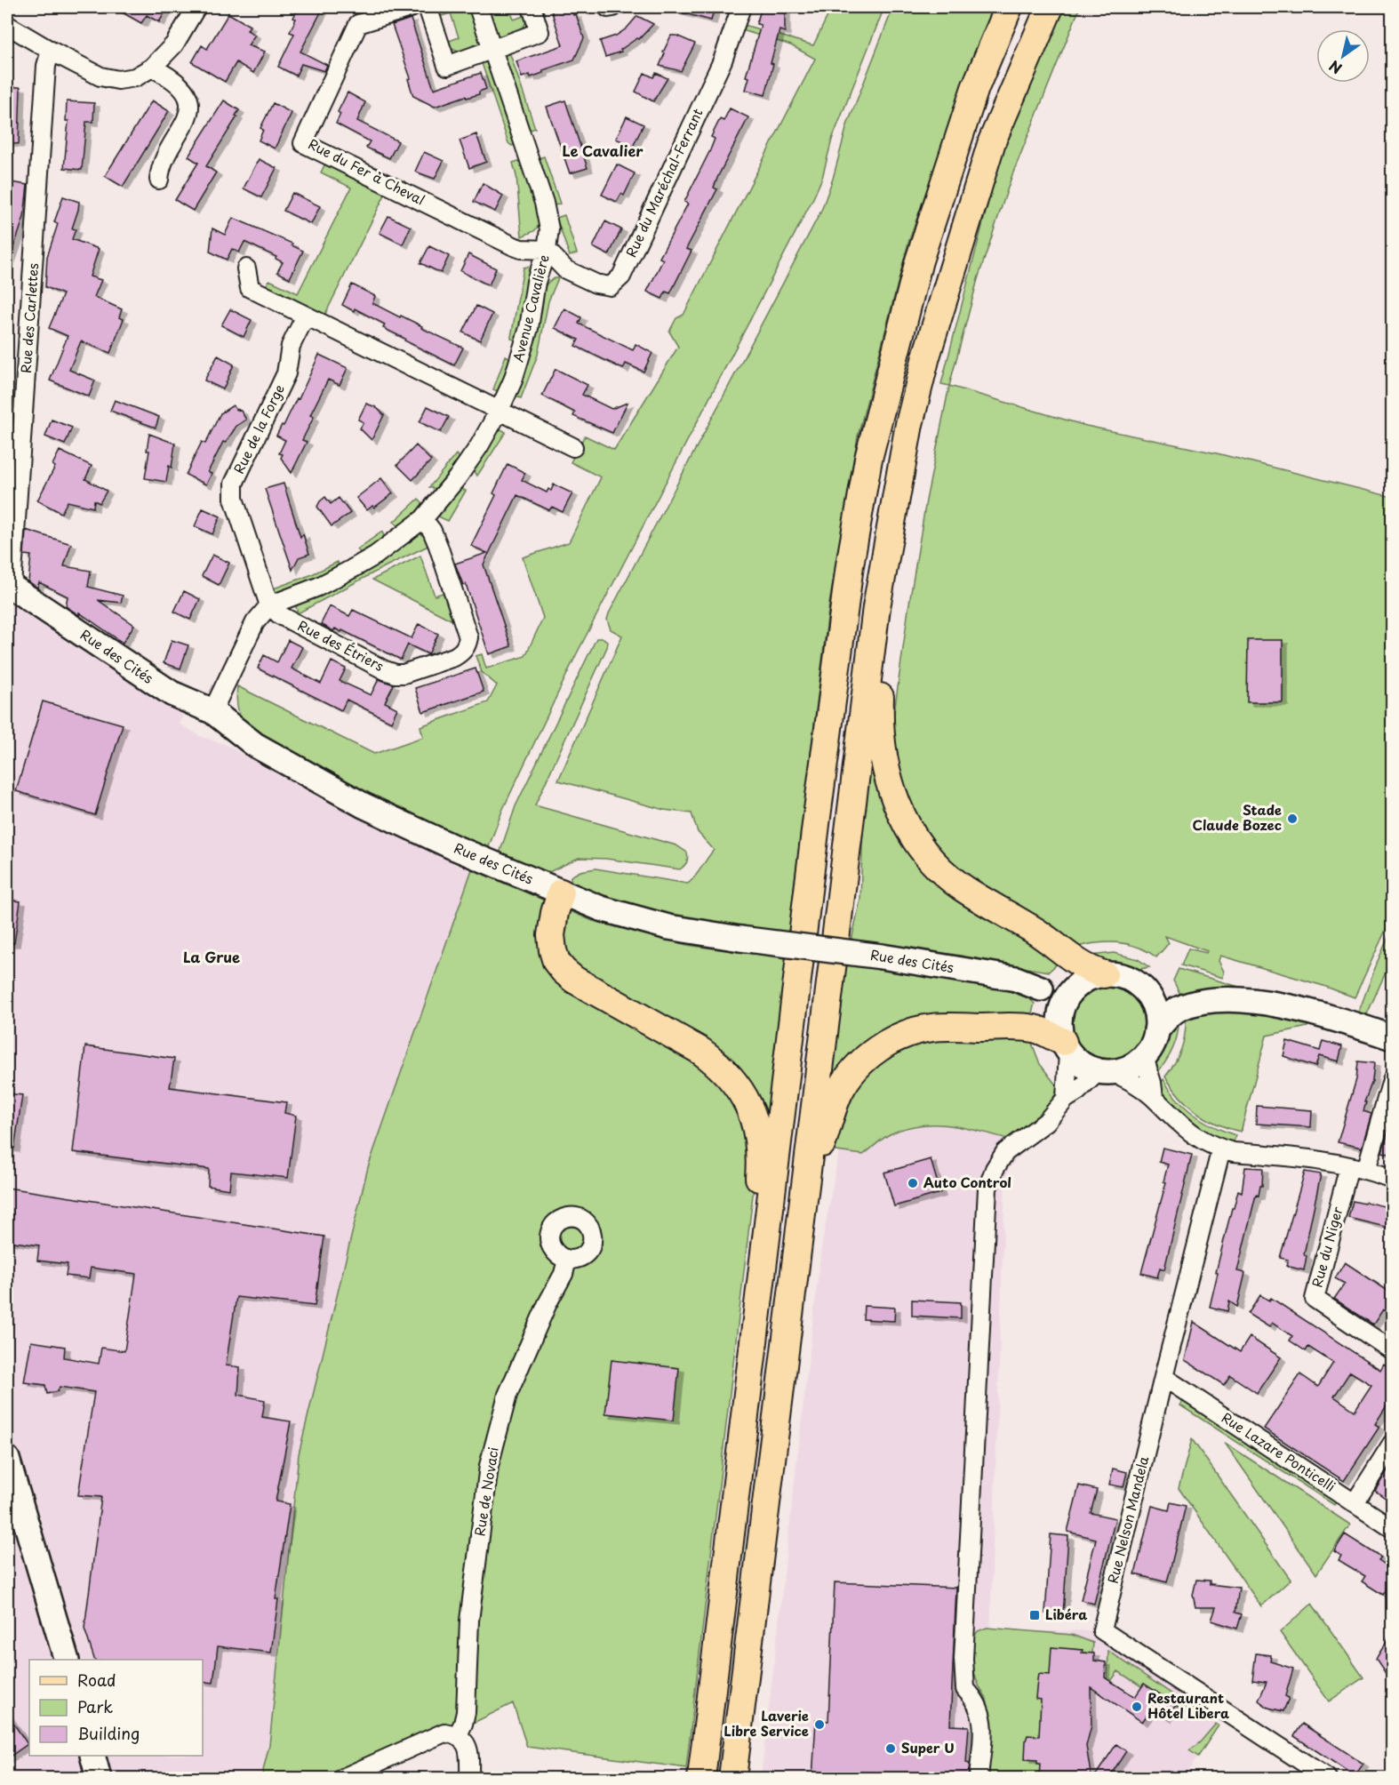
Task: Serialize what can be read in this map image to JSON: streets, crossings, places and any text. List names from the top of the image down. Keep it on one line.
{"streets":{"street":["Rue du Fer à Cheval","Rue du Maréchal-Ferrant","Avenue Cavalière","Rue des Carlettes","Rue de la Forge","Rue des Étriers","Rue des Cités","Rue du Niger","Rue Lazare Ponticelli","Rue de Novaci","Rue Nelson Mandela"]},"crossings":[["Rue du Fer à Cheval","Rue du Maréchal-Ferrant"],["Rue du Fer à Cheval","Avenue Cavalière"],["Rue du Maréchal-Ferrant","Avenue Cavalière"],["Avenue Cavalière","Rue de la Forge"],["Avenue Cavalière","Rue des Étriers"],["Rue des Carlettes","Rue des Cités"],["Rue de la Forge","Rue des Étriers"],["Rue Lazare Ponticelli","Rue Nelson Mandela"]],"districts":["Le Cavalier","La Grue"],"places":{"other":["Stade Claude Bozec","Auto Control","Restaurant Hôtel Libera","Laverie Libre Service","Super U"],"transit":["Libéra"]},"legend":["Road","Park","Building"],"north":"bottom left"}
